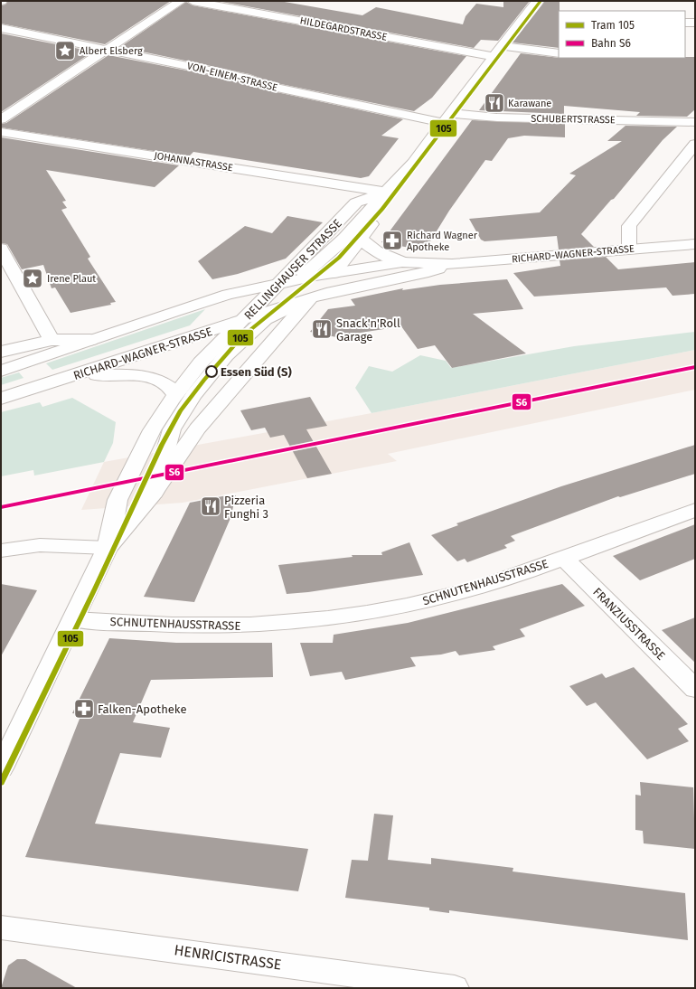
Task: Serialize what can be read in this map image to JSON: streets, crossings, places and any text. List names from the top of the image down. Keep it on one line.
{"streets":{"street":["HILDEGARDSTRASSE","VON-EINEM-STRASSE","SCHUBERTSTRASSE","JOHANNASTRASSE","RICHARD-WAGNER-STRASSE","RELLINGHAUSER STRASSE","SCHNUTENHAUSSTRASSE","FRANZIUSSTRASSE","HENRICISTRASSE"]},"crossings":[["HILDEGARDSTRASSE","RELLINGHAUSER STRASSE"],["VON-EINEM-STRASSE","SCHUBERTSTRASSE"],["VON-EINEM-STRASSE","RELLINGHAUSER STRASSE"],["SCHUBERTSTRASSE","RELLINGHAUSER STRASSE"],["JOHANNASTRASSE","RELLINGHAUSER STRASSE"],["RICHARD-WAGNER-STRASSE","RELLINGHAUSER STRASSE"],["RELLINGHAUSER STRASSE","SCHNUTENHAUSSTRASSE"],["SCHNUTENHAUSSTRASSE","FRANZIUSSTRASSE"]],"places":{"place":["Albert Elsberg","Irene Plaut"],"restaurant":["Karawane","Snack'n'Roll Garage","Pizzeria Funghi 3"],"pharmacy":["Richard Wagner Apotheke","Falken-Apotheke"],"other":["Essen Süd (S)"]},"lines":["tram line 105","rail line S6"],"legend":["Tram 105","Bahn S6"]}
